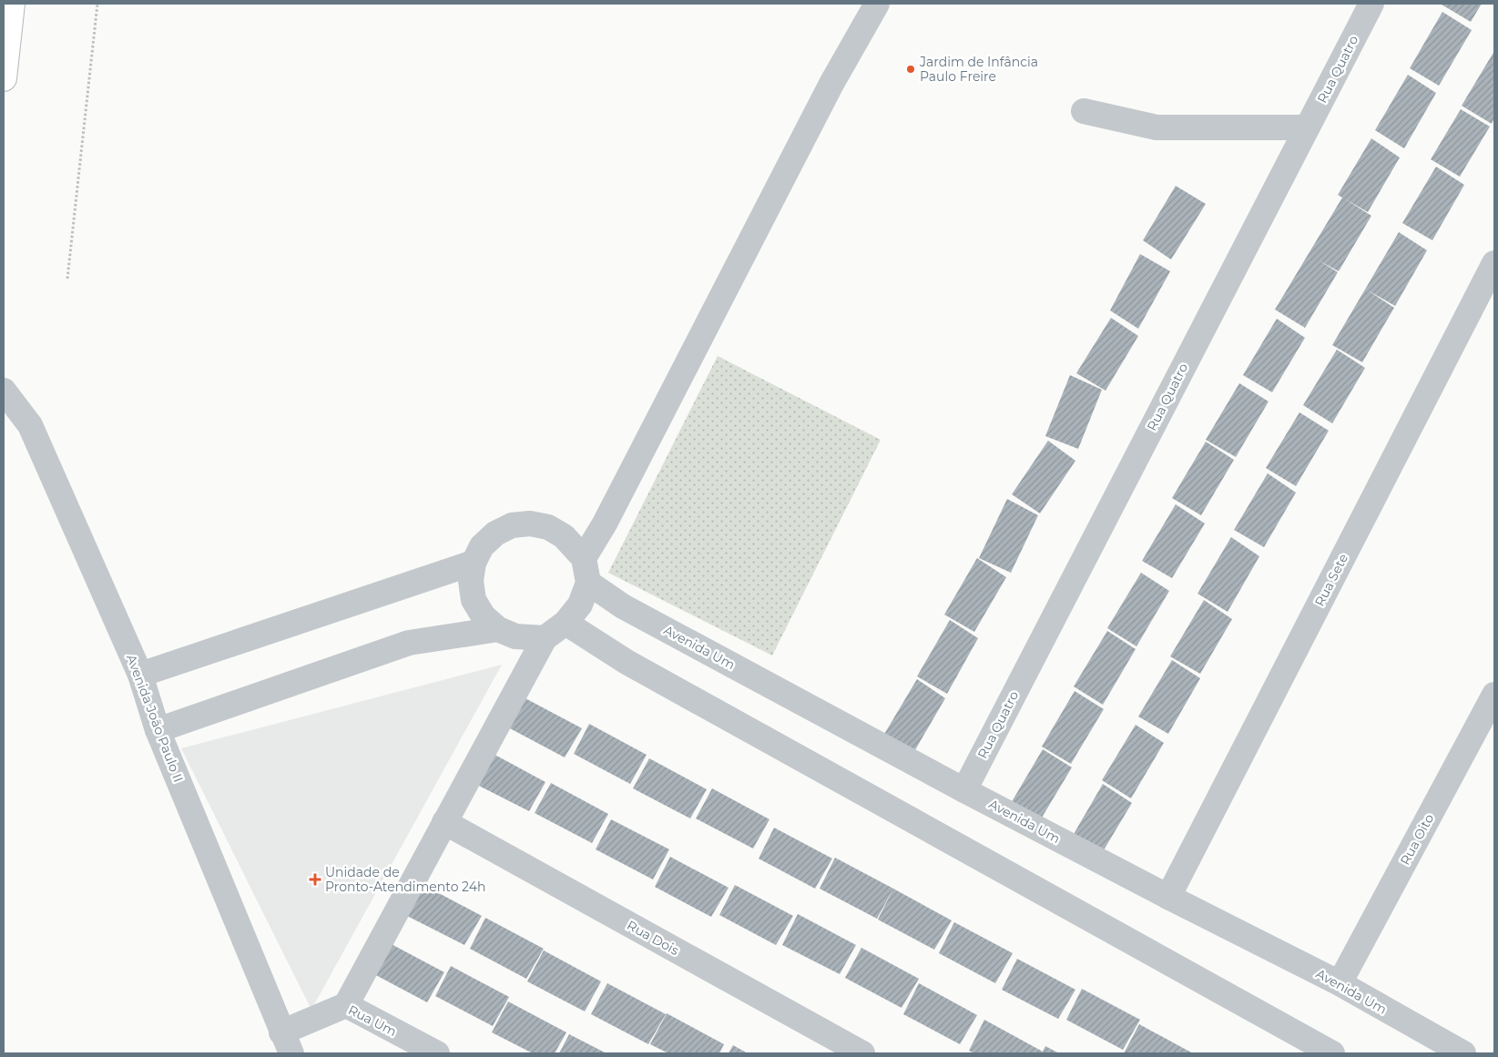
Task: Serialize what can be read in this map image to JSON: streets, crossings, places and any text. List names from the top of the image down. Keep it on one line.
{"streets":{"street":["Rua Quatro","Rua Sete","Avenida Um","Avenida João Paulo II","Rua Oito","Rua Dois","Rua Um"]},"crossings":[["Rua Quatro","Avenida Um"],["Rua Sete","Avenida Um"],["Avenida Um","Rua Oito"],["Avenida João Paulo II","Rua Um"]],"places":{"other":["Jardim de Infância Paulo Freire"],"health":["Unidade de Pronto-Atendimento 24h"]}}
